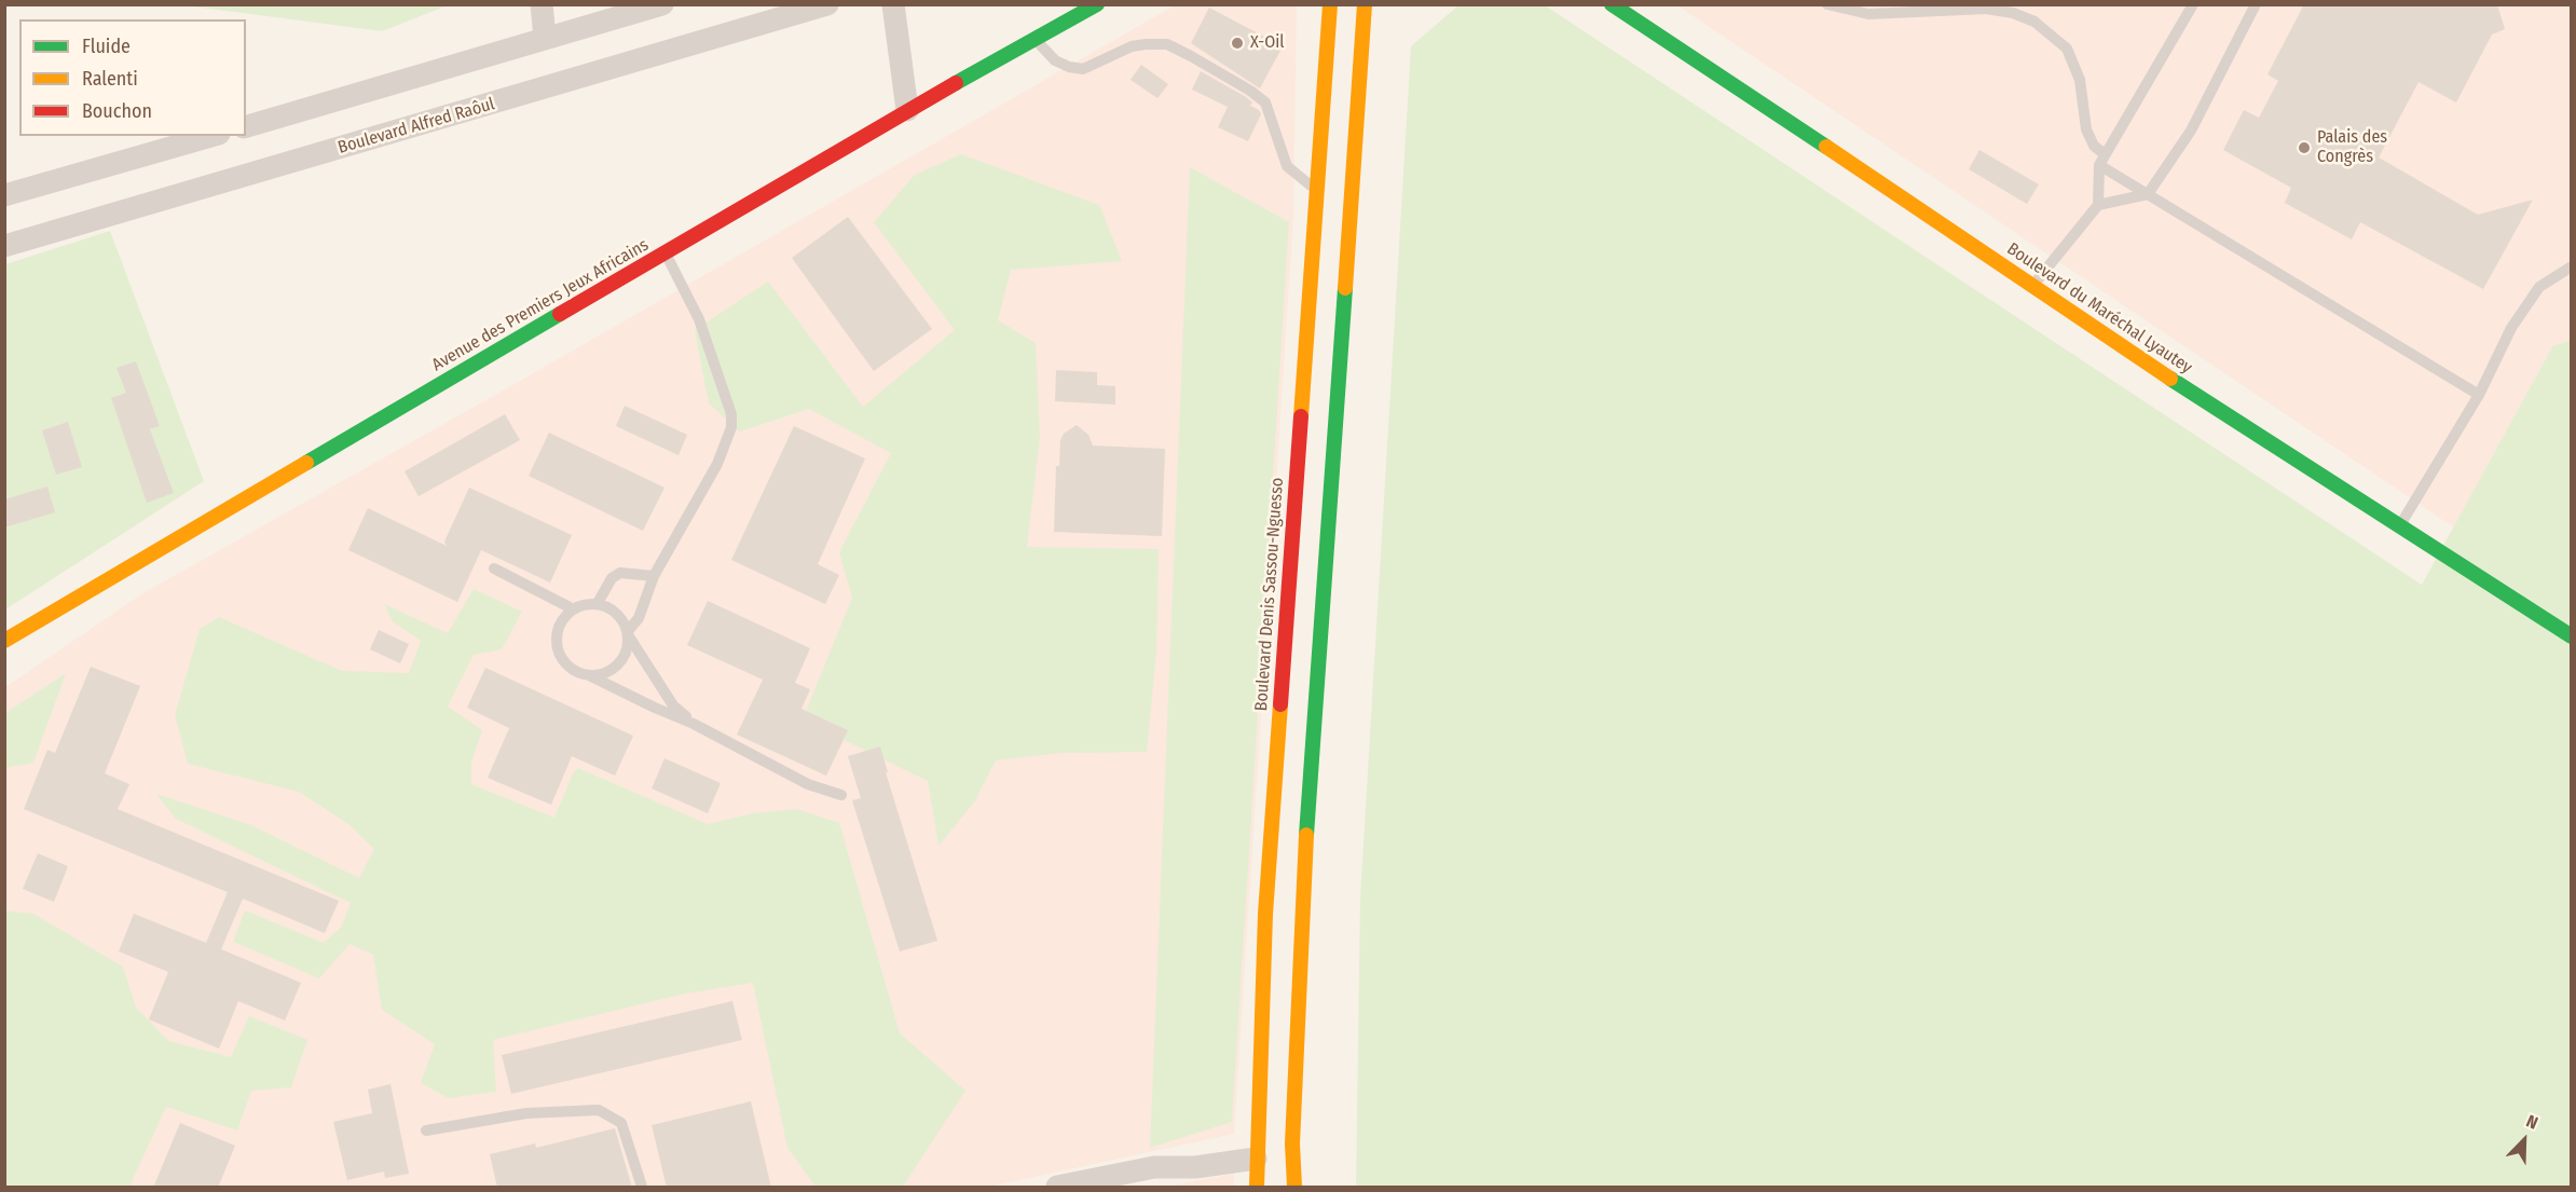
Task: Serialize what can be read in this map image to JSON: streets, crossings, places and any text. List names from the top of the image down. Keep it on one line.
{"streets":{"main road":["Avenue des Premiers Jeux Africains","Boulevard du Maréchal Lyautey","Boulevard Denis Sassou-Nguesso"],"street":["Boulevard Alfred Raôul"]},"places":["X-Oil","Palais des Congrès"],"legend":["Fluide","Ralenti","Bouchon"],"north":"top right"}
